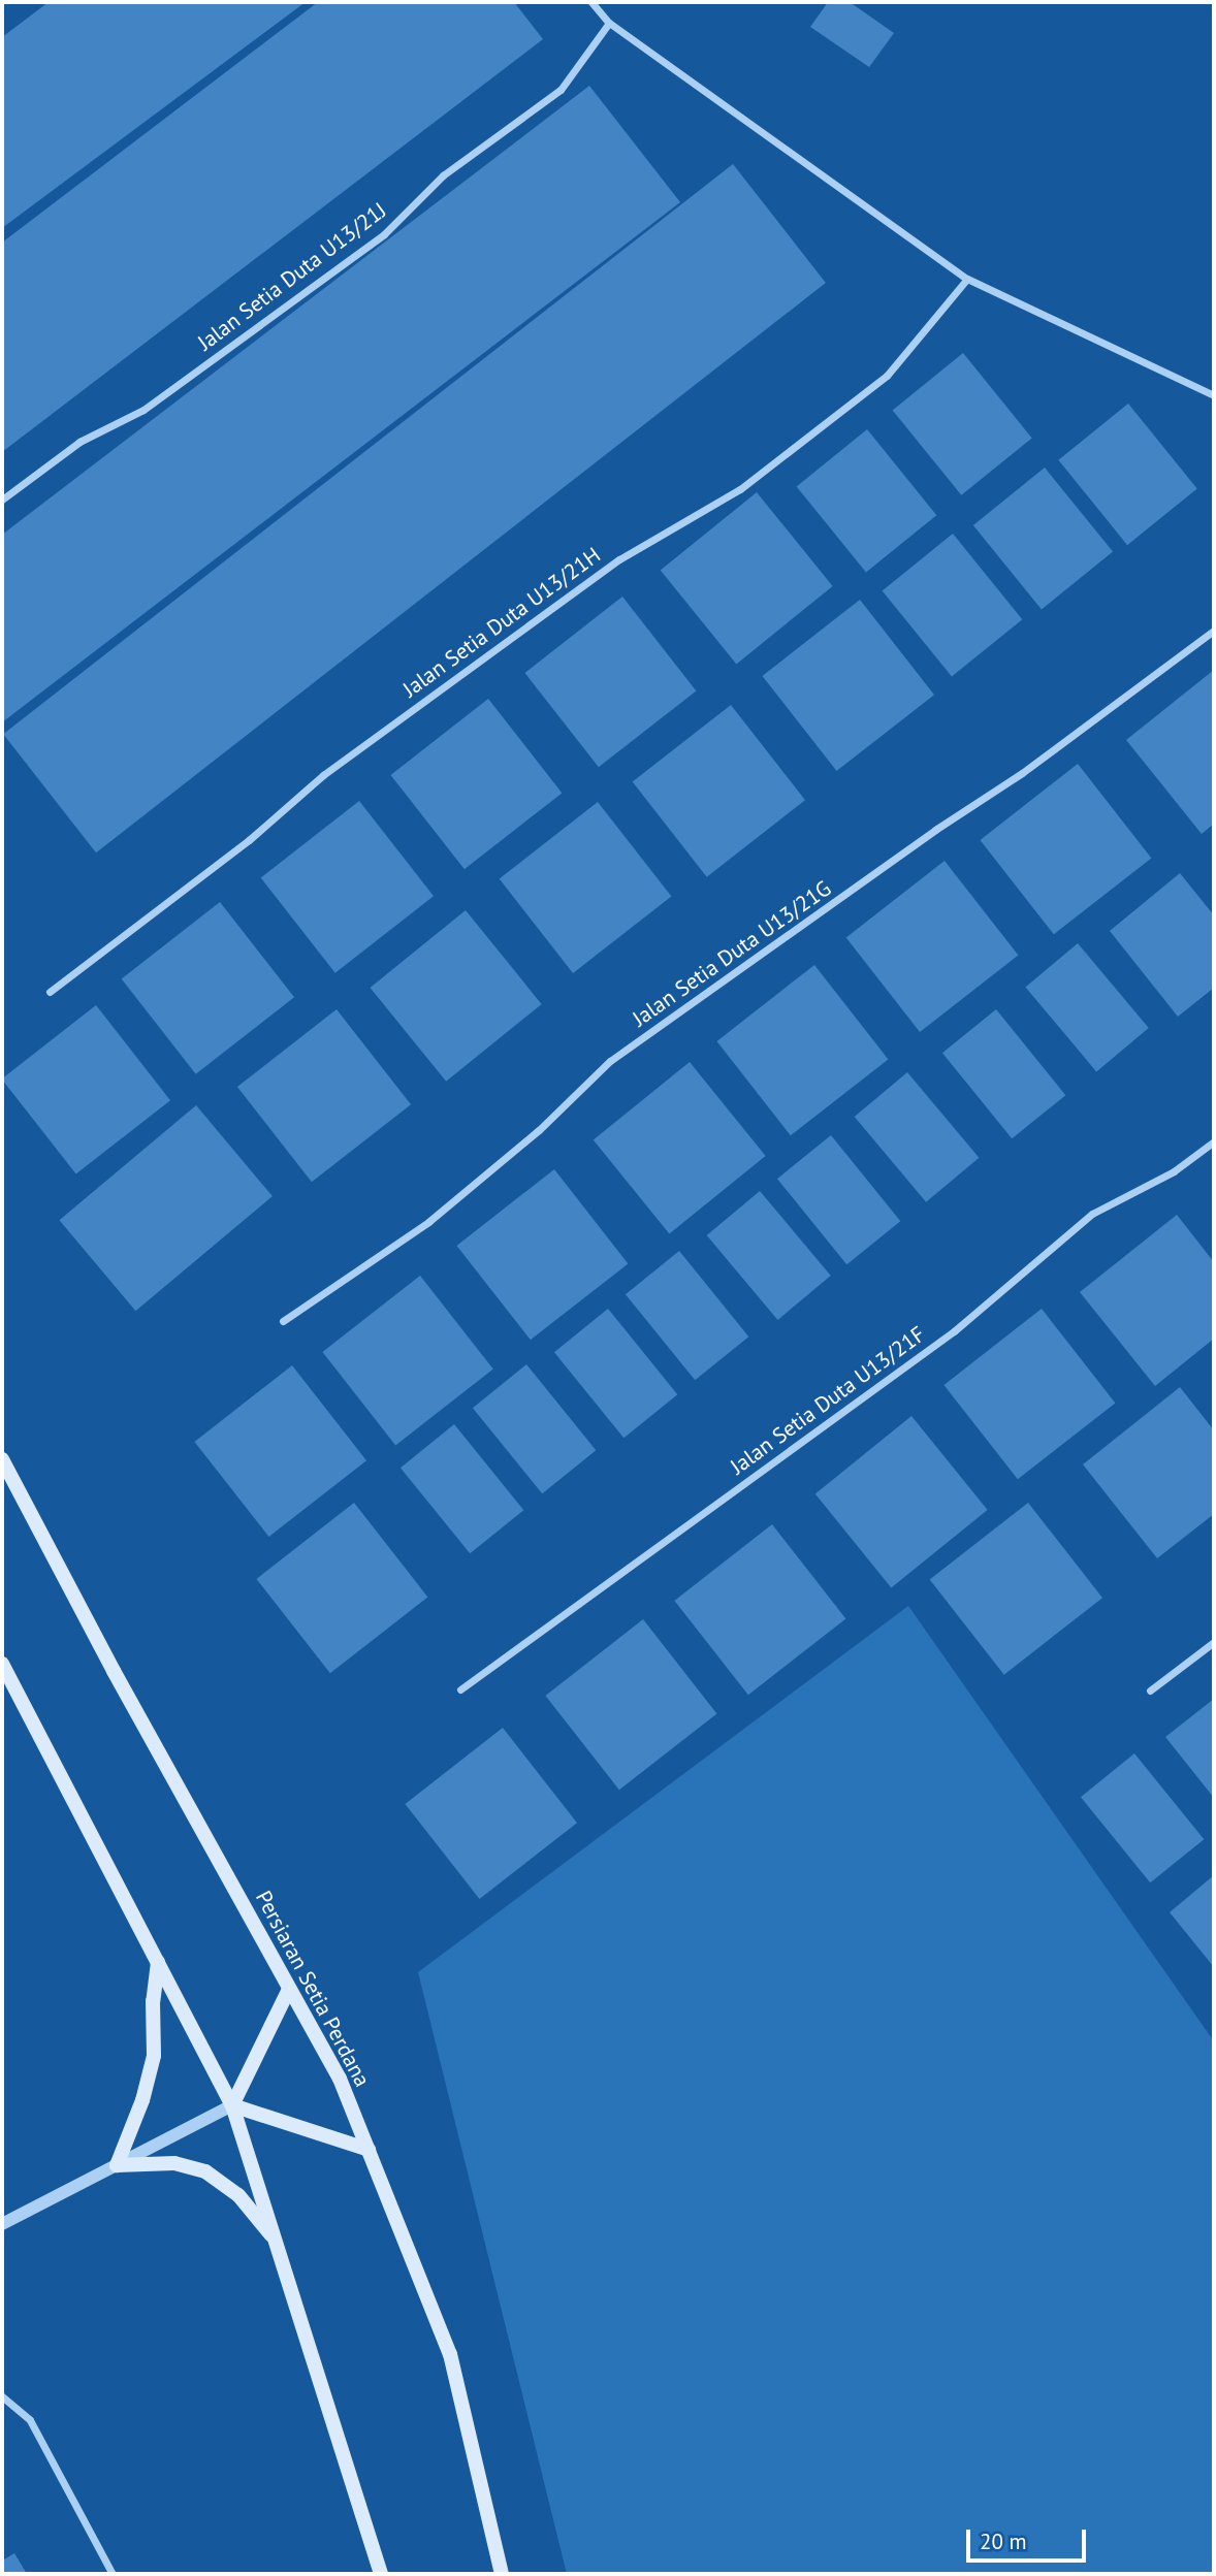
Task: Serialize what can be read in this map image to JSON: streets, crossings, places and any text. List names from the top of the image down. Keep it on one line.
{"streets":{"main road":["Persiaran Setia Perdana"],"street":["Jalan Setia Duta U13/21J","Jalan Setia Duta U13/21H","Jalan Setia Duta U13/21G","Jalan Setia Duta U13/21F"]},"scale_bar":"20 m"}
